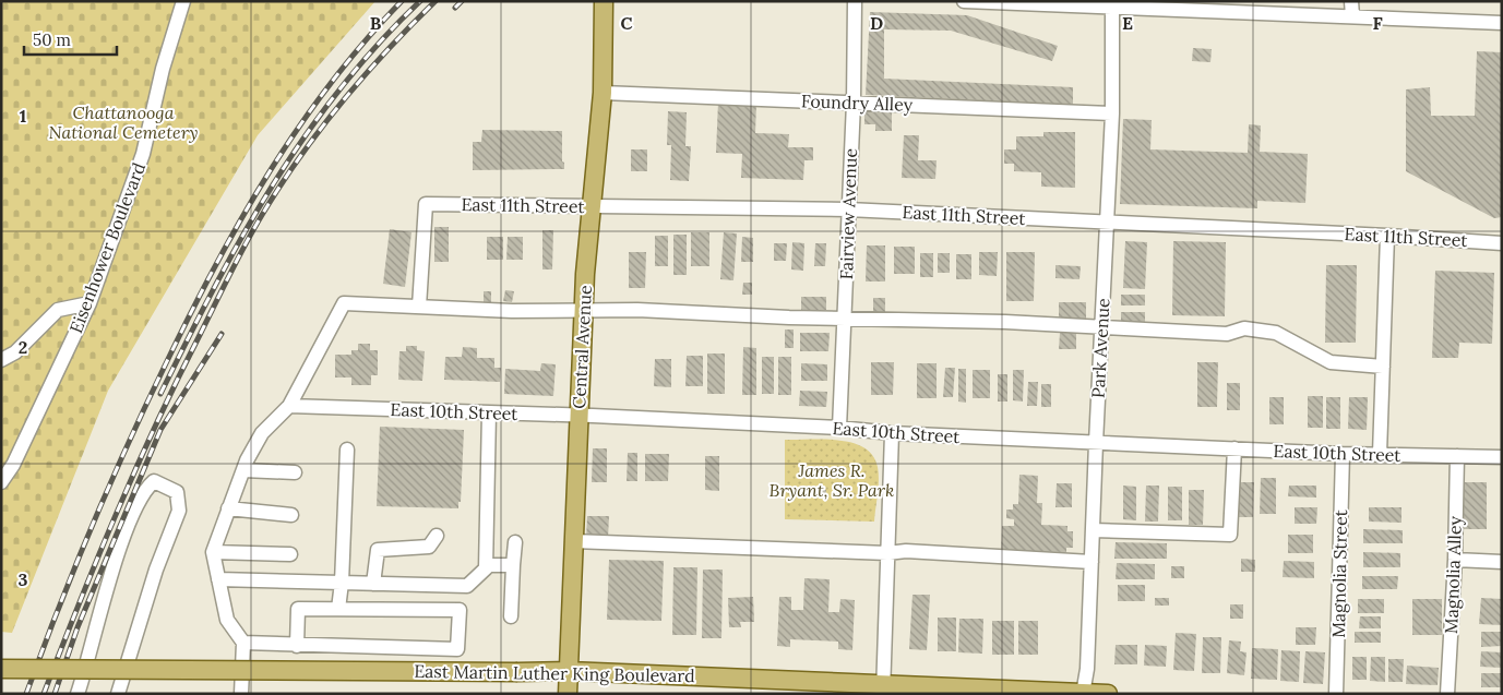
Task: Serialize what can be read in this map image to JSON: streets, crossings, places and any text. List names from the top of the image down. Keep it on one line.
{"streets":{"main road":["Central Avenue","East Martin Luther King Boulevard"],"street":["Foundry Alley","East 11th Street","Fairview Avenue","Eisenhower Boulevard","Park Avenue","East 10th Street","Magnolia Street","Magnolia Alley"]},"crossings":[["Foundry Alley","Fairview Avenue"],["Foundry Alley","Central Avenue"],["Foundry Alley","Park Avenue"],["East 11th Street","Fairview Avenue"],["East 11th Street","Central Avenue"],["East 11th Street","Park Avenue"],["Fairview Avenue","East 10th Street"],["Central Avenue","East 10th Street"],["Central Avenue","East Martin Luther King Boulevard"],["Park Avenue","East 10th Street"],["Park Avenue","East Martin Luther King Boulevard"],["East 10th Street","Magnolia Street"],["East 10th Street","Magnolia Alley"]],"parks":["Chattanooga National Cemetery","James R. Bryant, Sr. Park"],"scale_bar":"50 m","grid":{"columns":["B","C","D","E","F"],"rows":["1","2","3"]}}
